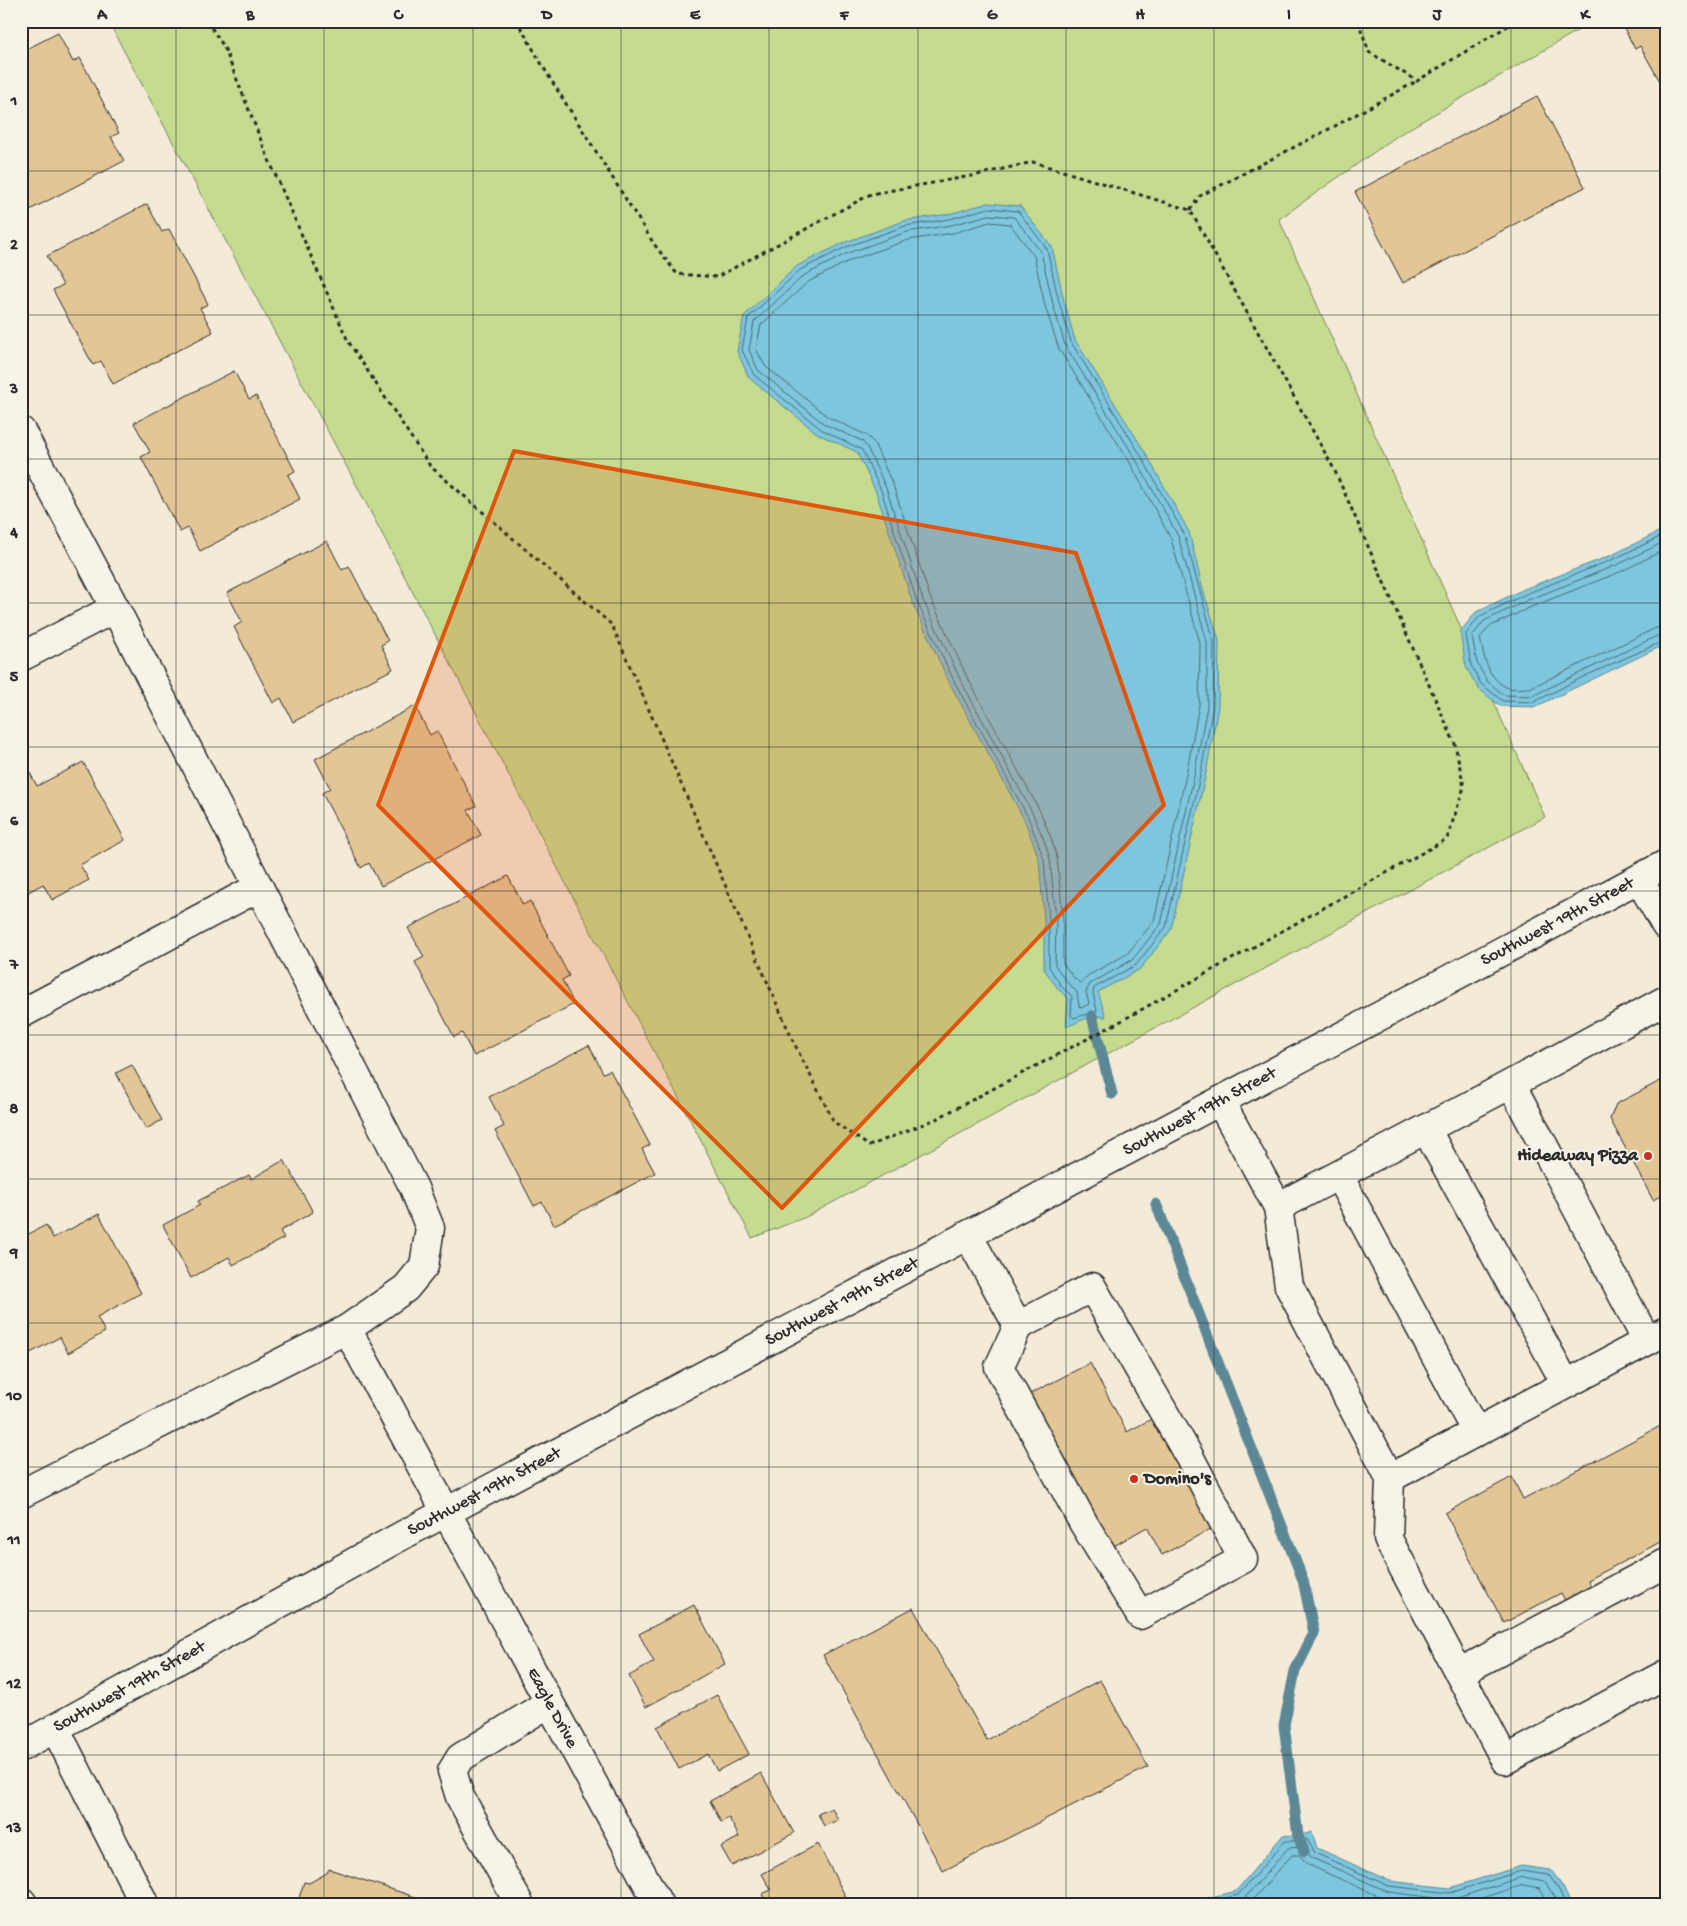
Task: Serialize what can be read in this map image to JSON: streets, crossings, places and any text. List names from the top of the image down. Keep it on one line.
{"streets":{"street":["Southwest 19th Street","Eagle Drive"]},"crossings":[["Southwest 19th Street","Eagle Drive"]],"places":["Hideaway Pizza","Domino's"],"grid":{"columns":["A","B","C","D","E","F","G","H","I","J","K"],"rows":["1","2","3","4","5","6","7","8","9","10","11","12","13"]}}
